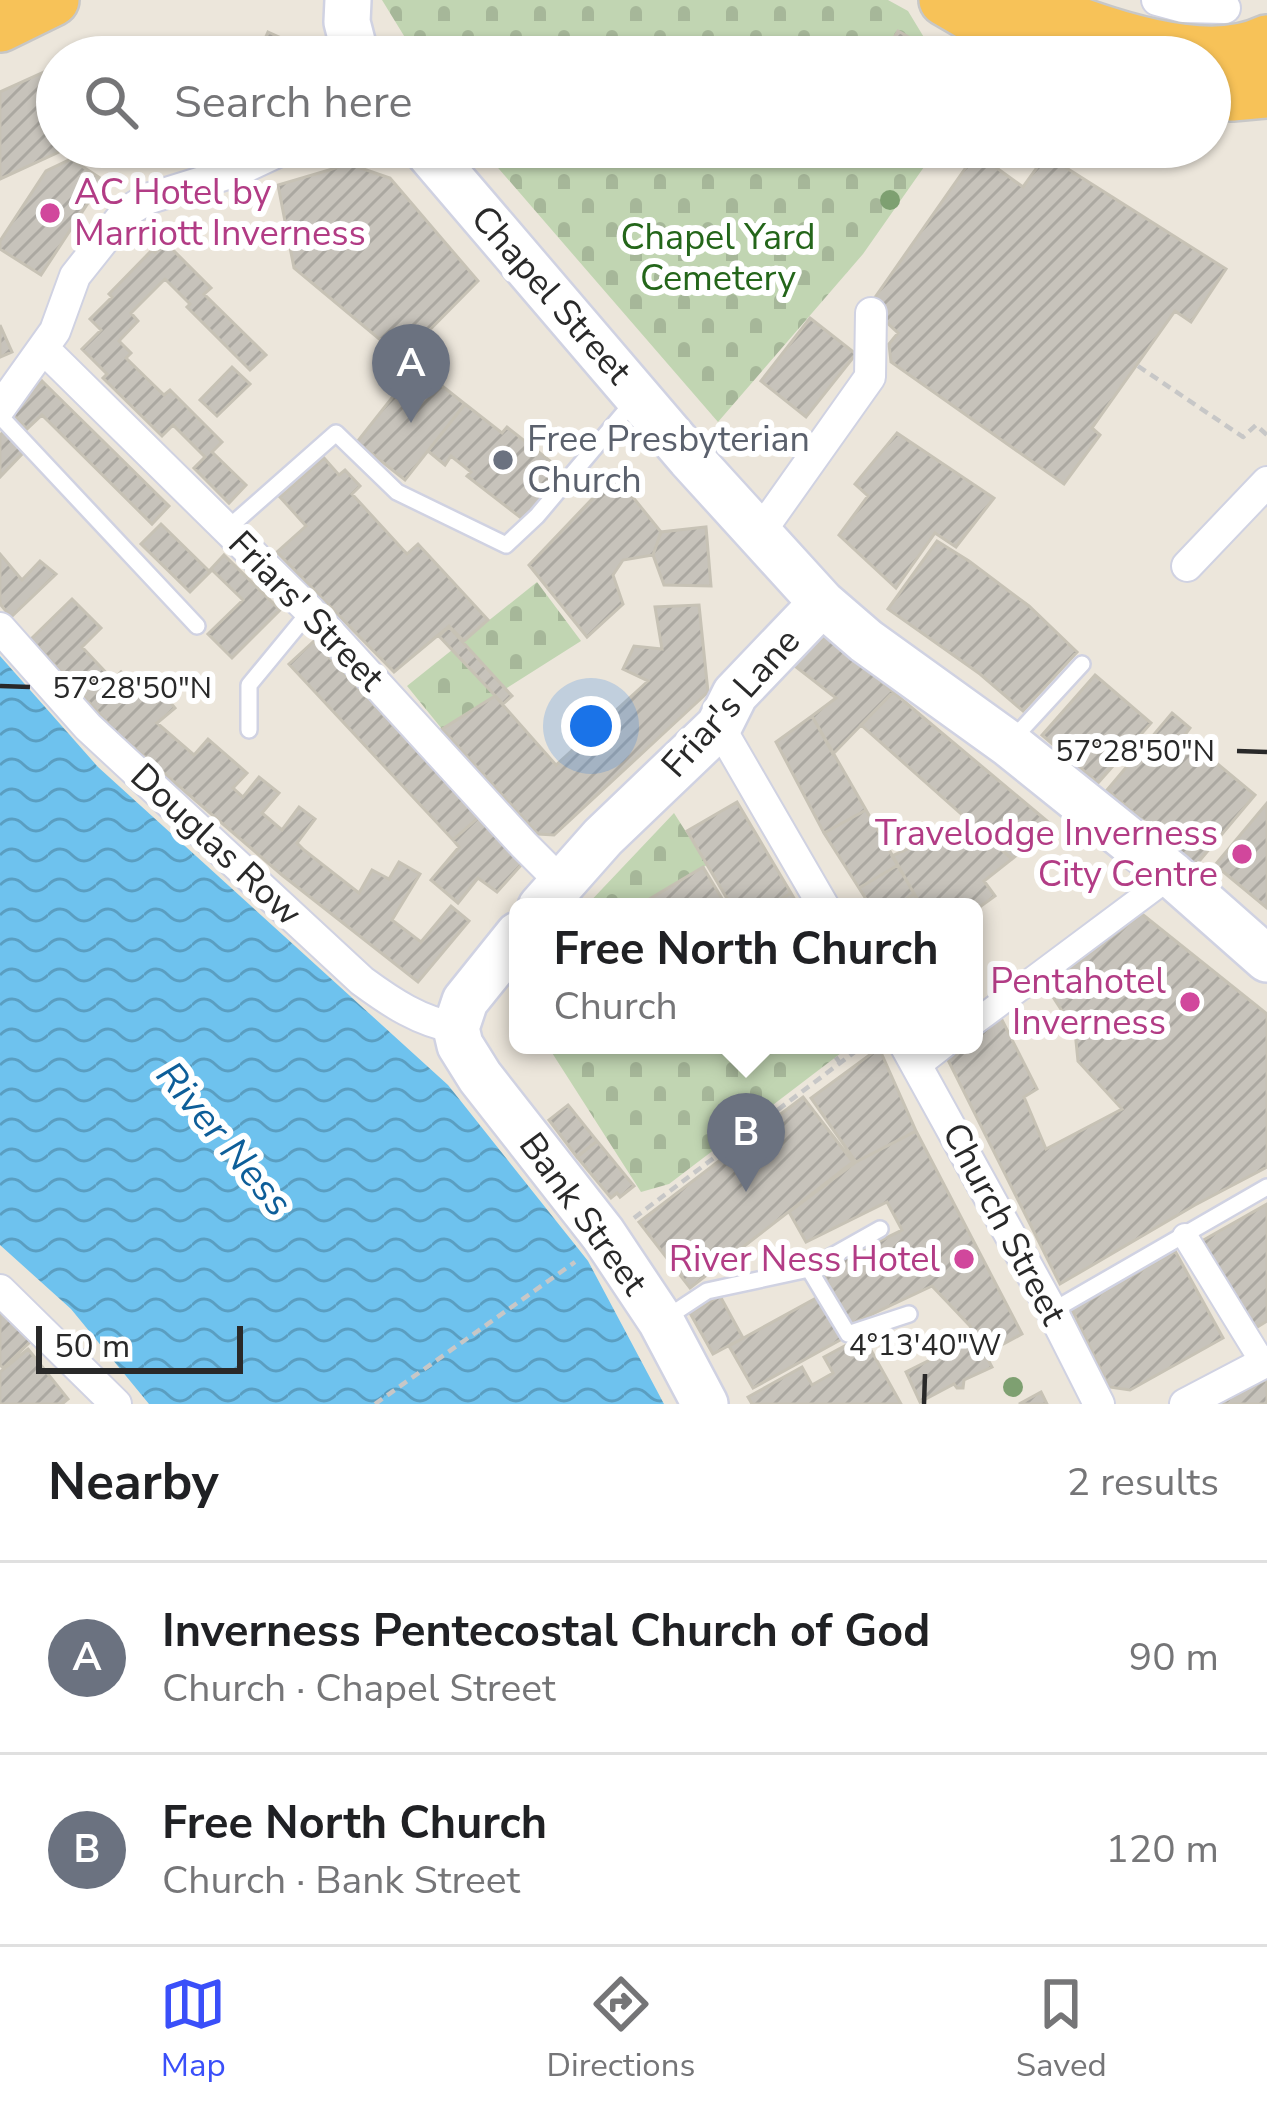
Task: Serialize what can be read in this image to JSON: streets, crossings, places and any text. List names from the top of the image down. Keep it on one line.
{"streets":{"main road":["Chapel Street","Friar's Lane","Bank Street"],"street":["Friars' Street","Douglas Row","Church Street"]},"crossings":[["Chapel Street","Friar's Lane"],["Friars' Street","Friar's Lane"],["Douglas Row","Bank Street"]],"water":["River Ness"],"parks":["Chapel Yard Cemetery"],"places":["AC Hotel by Marriott Inverness","Free Presbyterian Church","Travelodge Inverness City Centre","Pentahotel Inverness","River Ness Hotel"],"scale_bar":"50 m","page":{"search":"Search here","pins":["A","B"],"popup":["Free North Church","Church"],"scale":"50 m","heading":["Nearby","2 results"],"list":[{"mark":"A","name":"Inverness Pentecostal Church of God","note":"Church · Chapel Street","value":"90 m"},{"mark":"B","name":"Free North Church","note":"Church · Bank Street","value":"120 m"}],"nav":["Map","Directions","Saved"]},"coordinates":["57°28'50\"N","4°13'40\"W"]}
